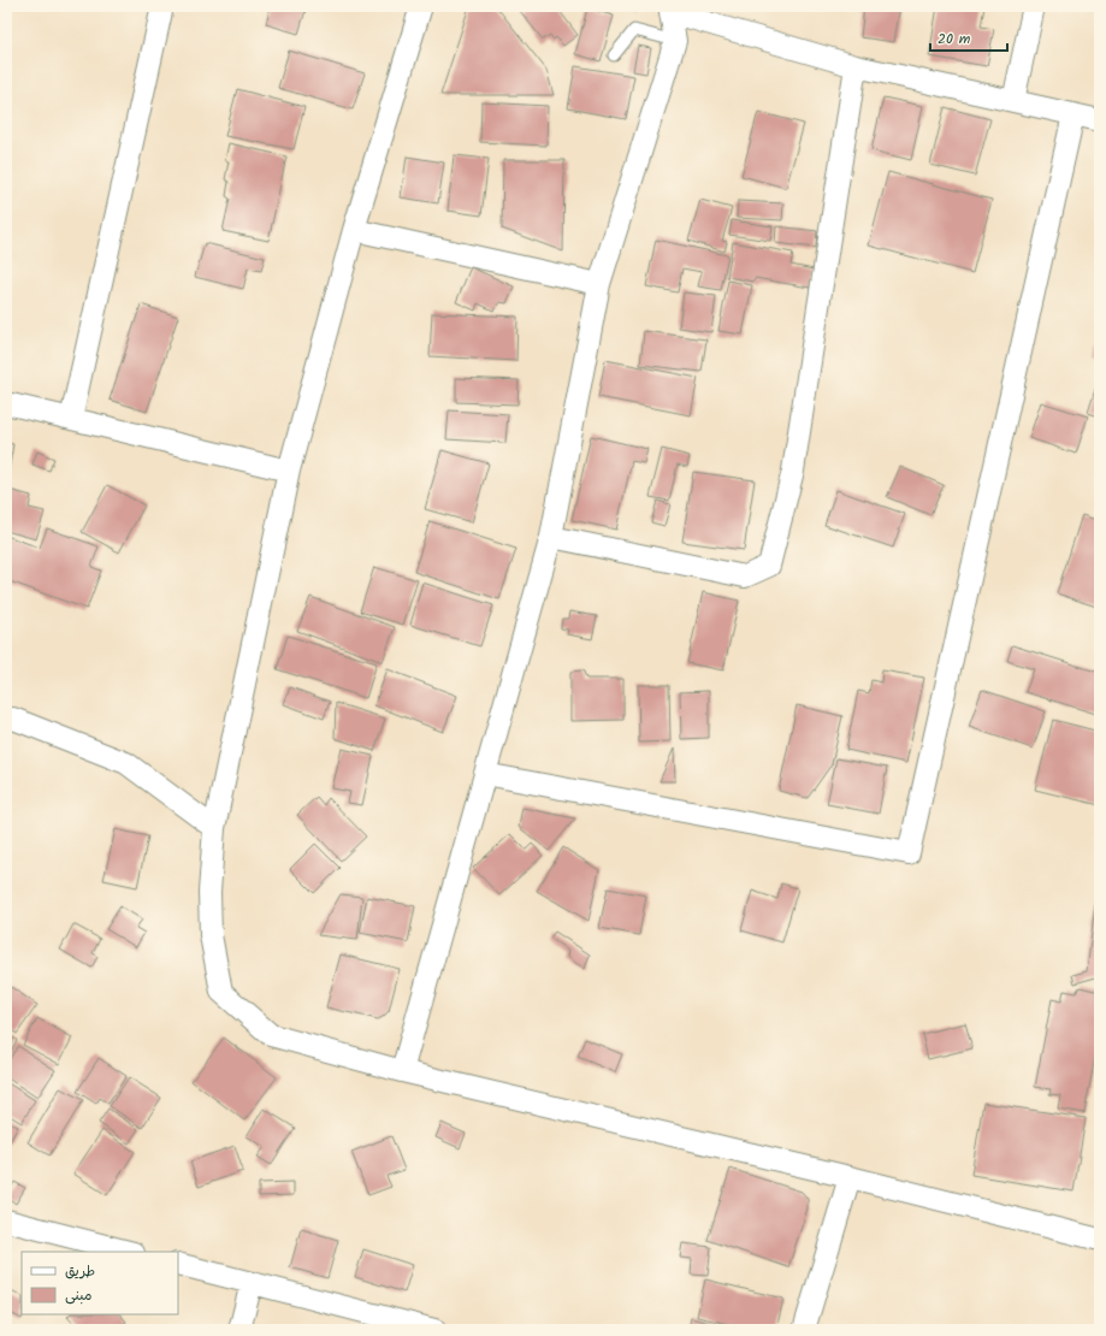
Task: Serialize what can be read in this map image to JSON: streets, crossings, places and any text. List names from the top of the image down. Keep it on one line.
{"legend":["طريق","مبنى"],"scale_bar":"20 m"}
